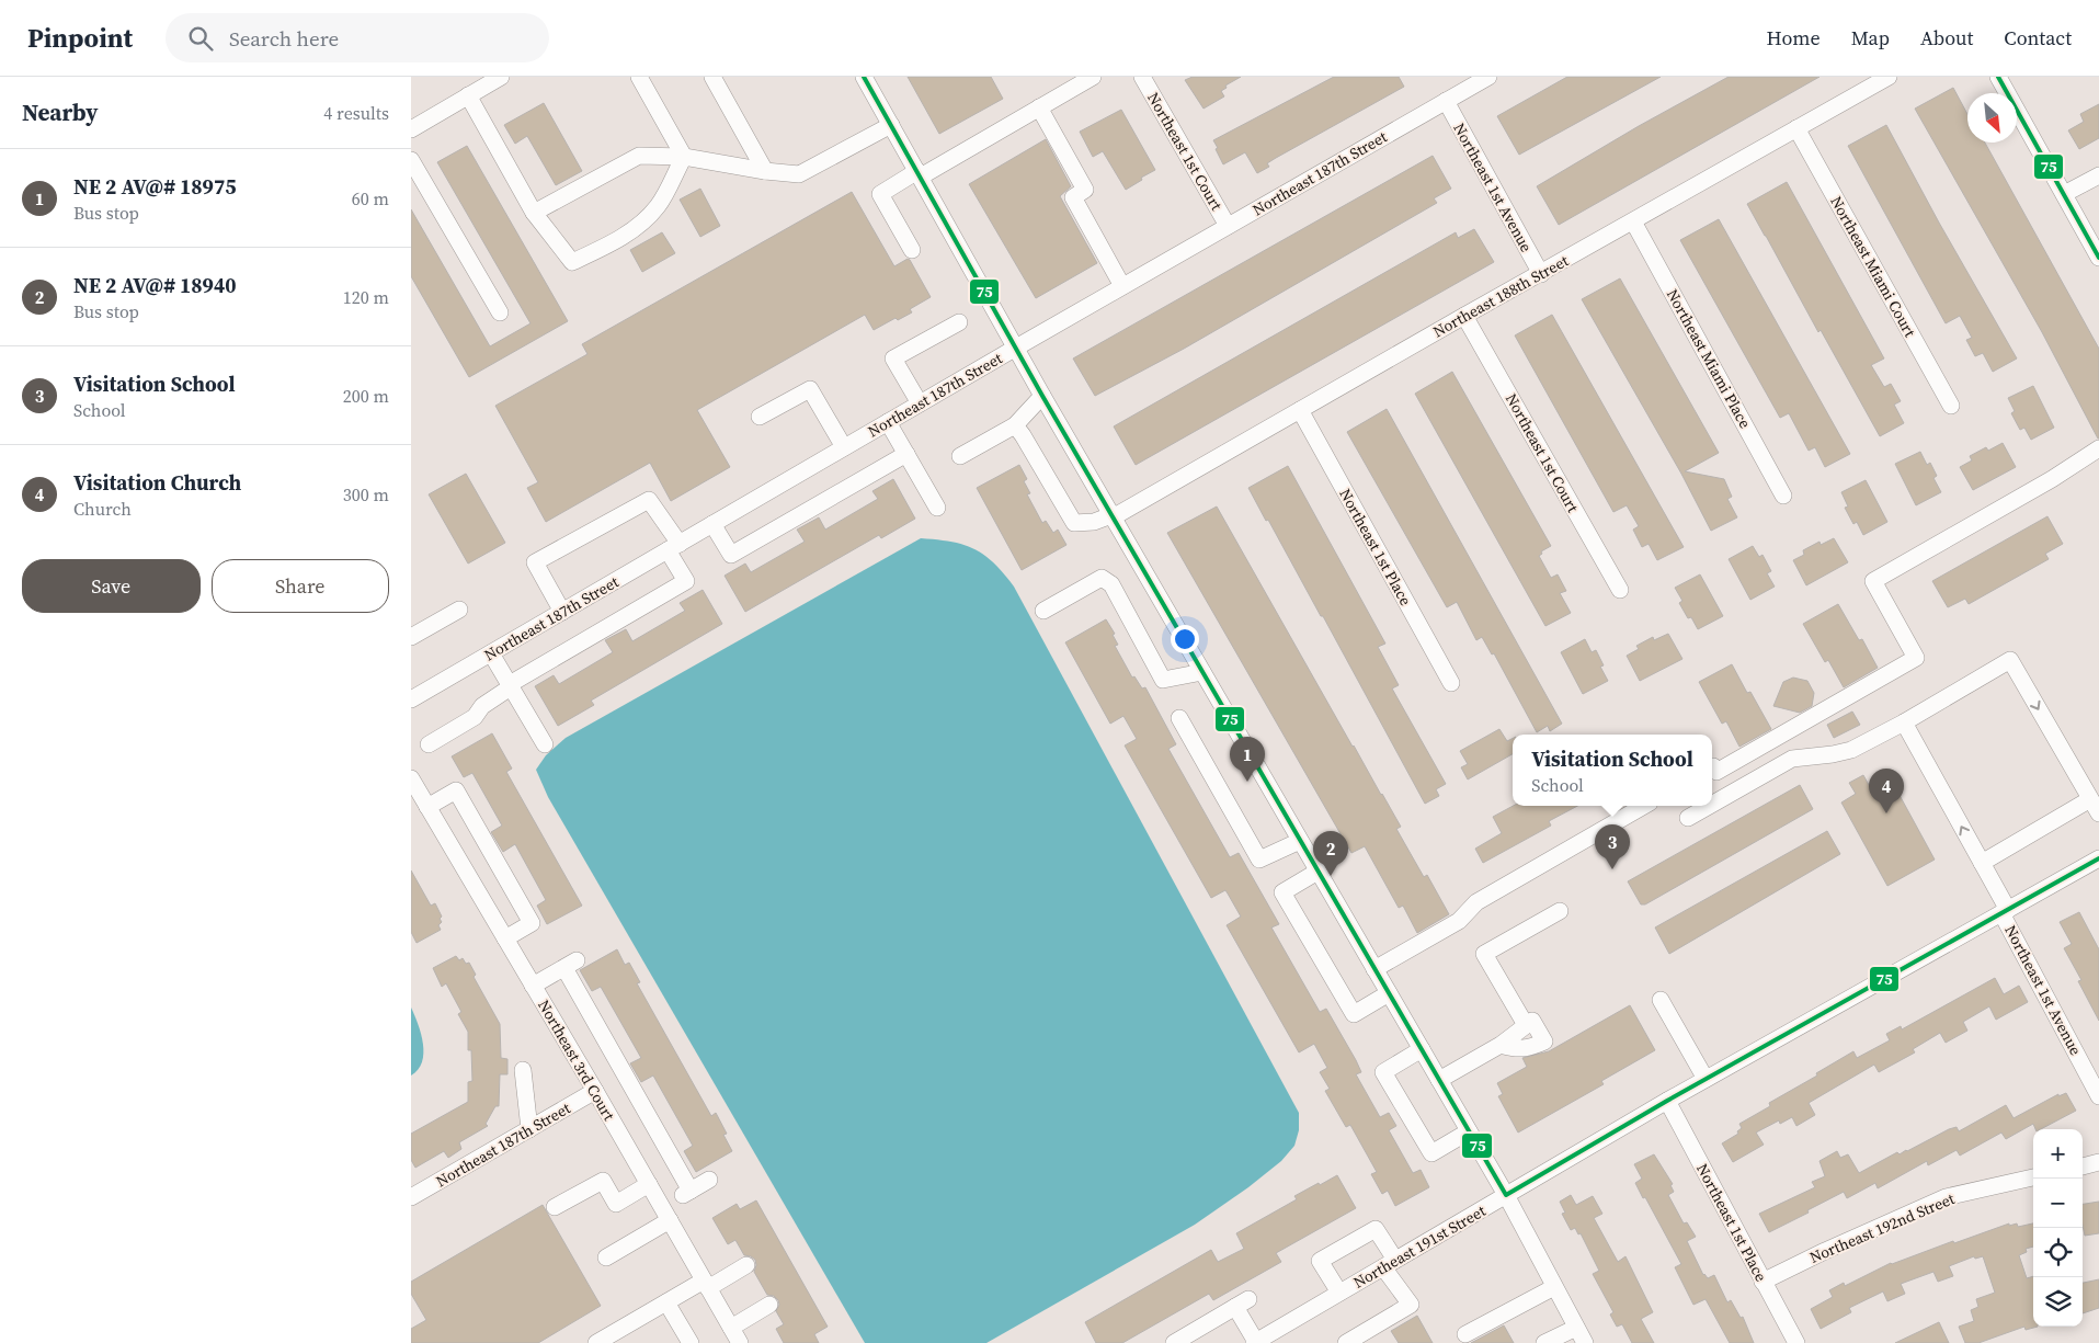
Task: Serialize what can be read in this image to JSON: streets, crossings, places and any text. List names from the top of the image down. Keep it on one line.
{"streets":{"street":["Northeast 1st Court","Northeast 187th Street","Northeast 1st Avenue","Northeast Miami Court","Northeast 188th Street","Northeast Miami Place","Northeast 1st Place","Northeast 3rd Court","Northeast 192nd Street","Northeast 191st Street"]},"crossings":[["Northeast 1st Court","Northeast 187th Street"],["Northeast 1st Court","Northeast 188th Street"],["Northeast 187th Street","Northeast 1st Avenue"],["Northeast 187th Street","Northeast 3rd Court"],["Northeast 1st Avenue","Northeast 188th Street"],["Northeast 1st Avenue","Northeast 191st Street"],["Northeast Miami Court","Northeast 188th Street"],["Northeast 188th Street","Northeast Miami Place"],["Northeast 188th Street","Northeast 1st Place"],["Northeast 1st Place","Northeast 192nd Street"],["Northeast 1st Place","Northeast 191st Street"]],"lines":["transit line 75"],"north":"bottom right","page":{"header":"Pinpoint","search":"Search here","nav":["Home","Map","About","Contact"],"heading":["Nearby","4 results"],"list":[{"mark":"1","name":"NE 2 AV@# 18975","note":"Bus stop","value":"60 m"},{"mark":"2","name":"NE 2 AV@# 18940","note":"Bus stop","value":"120 m"},{"mark":"3","name":"Visitation School","note":"School","value":"200 m"},{"mark":"4","name":"Visitation Church","note":"Church","value":"300 m"}],"buttons":["Save","Share"],"popup":["Visitation School","School"],"pins":["1","4","3","2"],"map_buttons":["+","−"]}}
